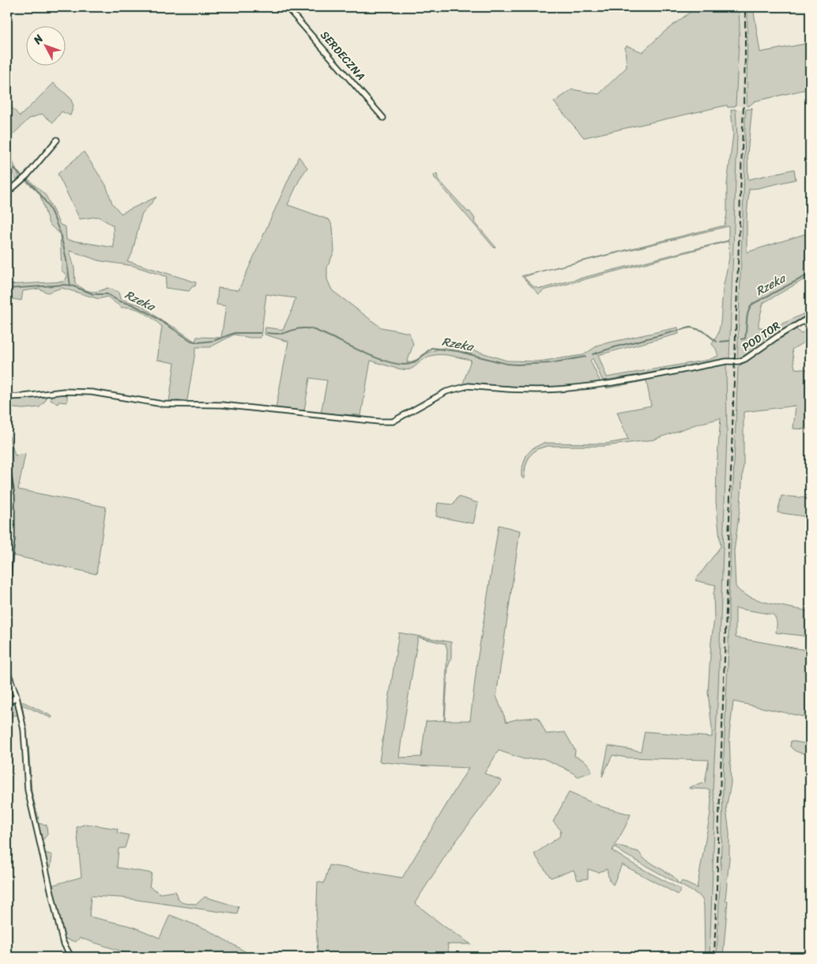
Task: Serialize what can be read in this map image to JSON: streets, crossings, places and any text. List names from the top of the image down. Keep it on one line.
{"streets":{"street":["SERDECZNA","POD TOR"]},"water":["Rzeka"],"north":"top left"}
